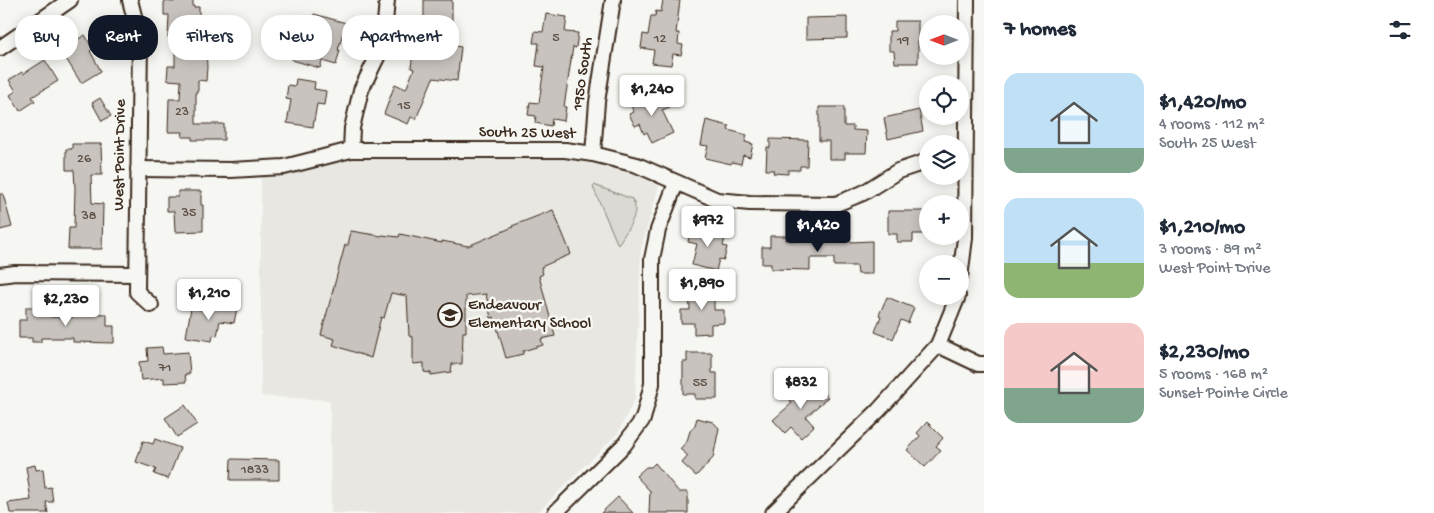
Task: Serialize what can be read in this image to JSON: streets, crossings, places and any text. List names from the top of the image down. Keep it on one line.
{"streets":{"street":["1950 South","South 25 West","West Point Drive"]},"crossings":[["1950 South","South 25 West"],["South 25 West","West Point Drive"]],"places":{"school or university":["Endeavour Elementary School"]},"house_numbers":["5","12","19","15","23","26","35","38","71","55","1833"],"north":"left","page":{"heading":"7 homes","map_buttons":["+","−"],"chip":["Buy","Rent","Filters","New","Apartment"],"list":[{"name":"$1,420/mo","note":"4 rooms · 112 m² · South 25 West"},{"name":"$1,210/mo","note":"3 rooms · 89 m² · West Point Drive"},{"name":"$2,230/mo","note":"5 rooms · 168 m² · Sunset Pointe Circle"}],"price":["$1,240","$972","$1,420","$1,890","$1,210","$2,230","$832"]}}
